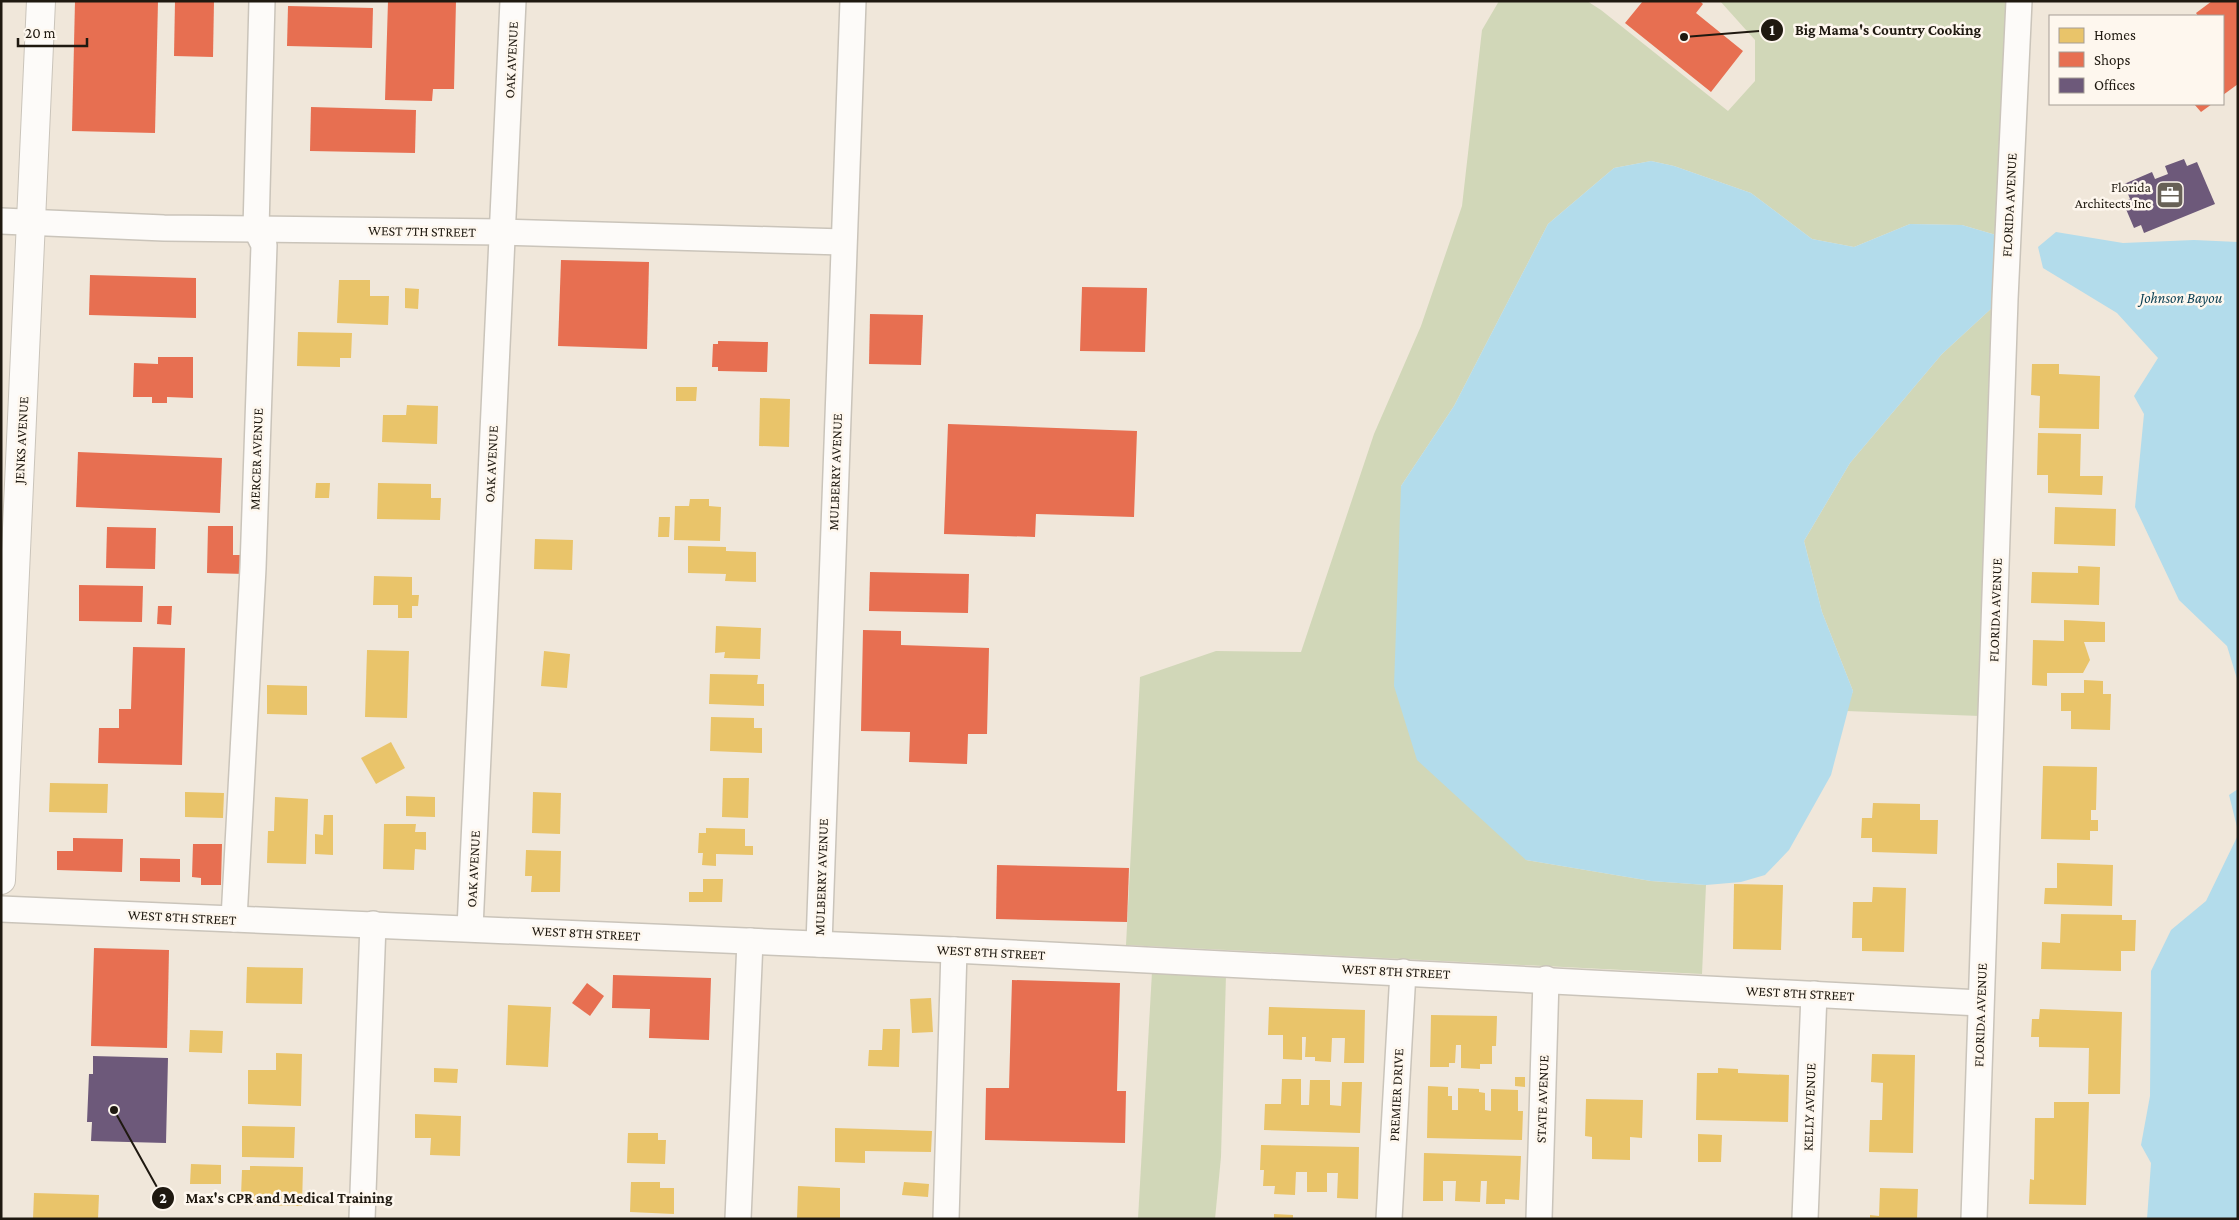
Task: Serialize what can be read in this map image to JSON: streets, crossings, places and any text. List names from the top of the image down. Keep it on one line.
{"streets":{"street":["OAK AVENUE","FLORIDA AVENUE","WEST 7TH STREET","JENKS AVENUE","MERCER AVENUE","MULBERRY AVENUE","WEST 8TH STREET","PREMIER DRIVE","STATE AVENUE","KELLY AVENUE"]},"crossings":[["OAK AVENUE","WEST 7TH STREET"],["OAK AVENUE","WEST 8TH STREET"],["FLORIDA AVENUE","WEST 8TH STREET"],["WEST 7TH STREET","JENKS AVENUE"],["WEST 7TH STREET","MERCER AVENUE"],["WEST 7TH STREET","MULBERRY AVENUE"],["MERCER AVENUE","WEST 8TH STREET"],["MULBERRY AVENUE","WEST 8TH STREET"],["WEST 8TH STREET","PREMIER DRIVE"],["WEST 8TH STREET","STATE AVENUE"],["WEST 8TH STREET","KELLY AVENUE"]],"water":["Johnson Bayou"],"places":{"other":["Big Mama's Country Cooking","Max's CPR and Medical Training"],"office":["Florida Architects Inc"]},"legend":["Homes","Shops","Offices"],"scale_bar":"20 m"}
